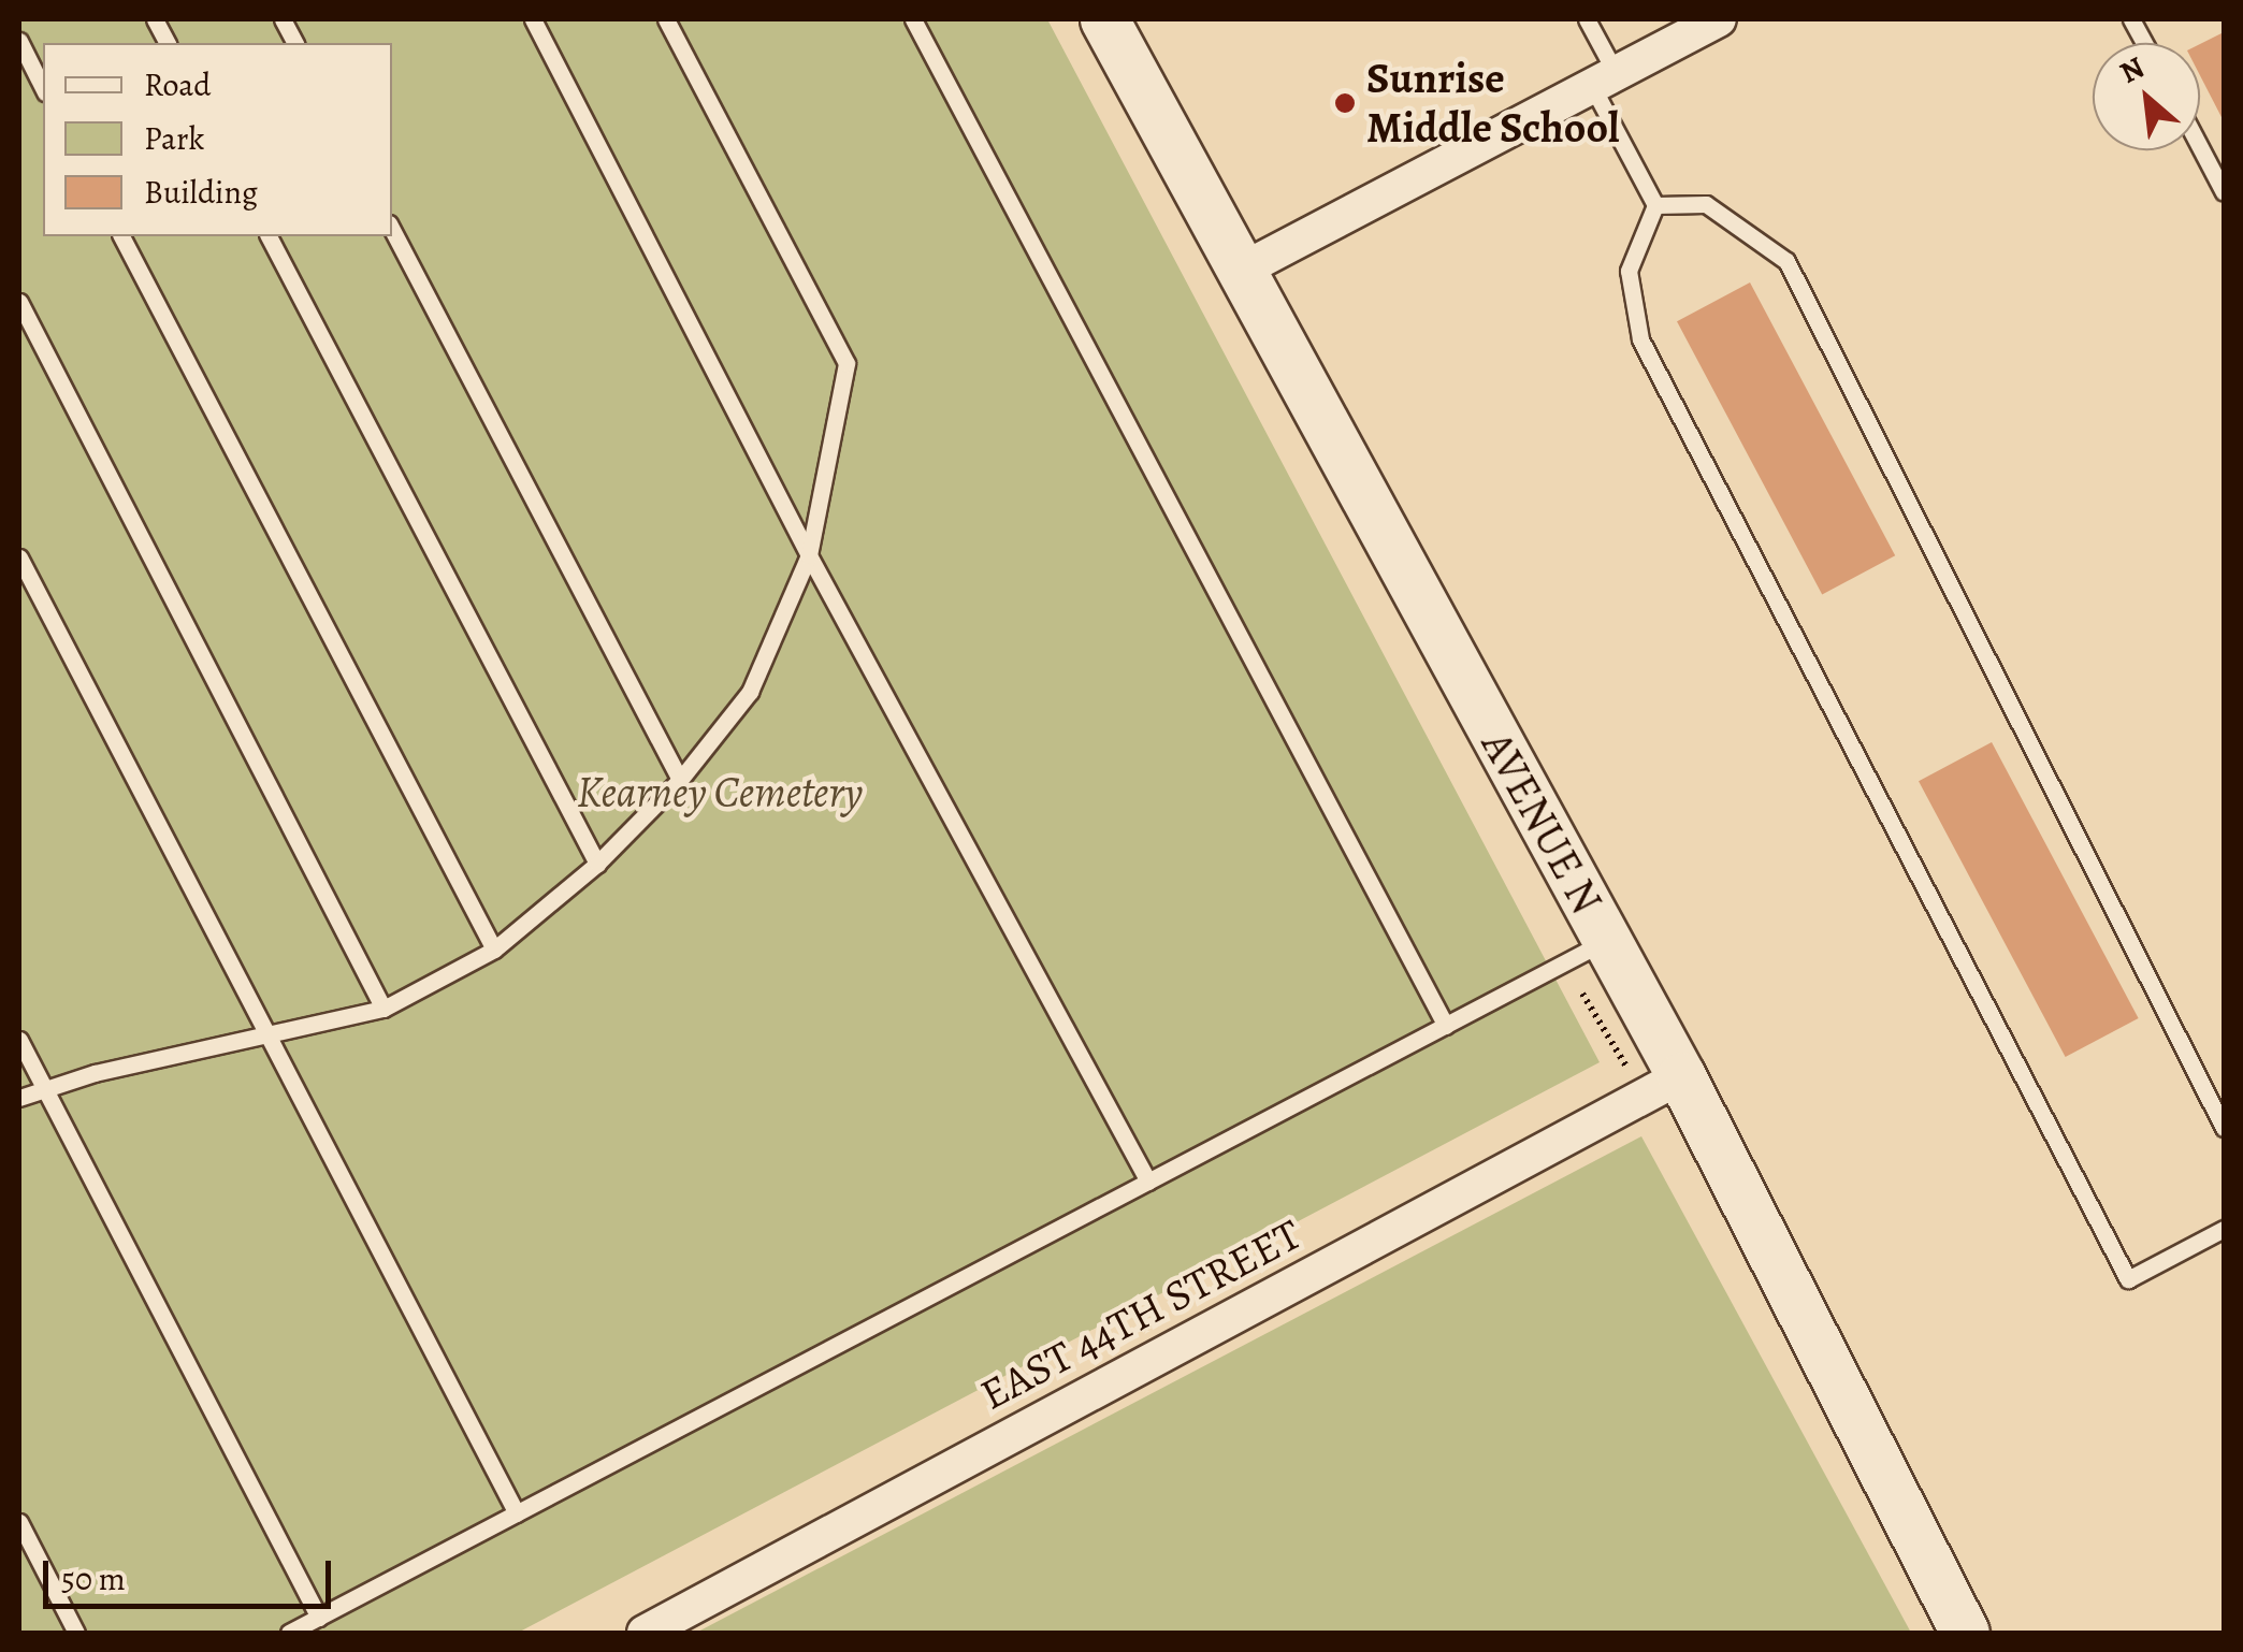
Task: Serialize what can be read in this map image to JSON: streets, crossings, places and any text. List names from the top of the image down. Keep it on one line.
{"streets":{"main road":["AVENUE N"],"street":["EAST 44TH STREET"]},"crossings":[["AVENUE N","EAST 44TH STREET"]],"parks":["Kearney Cemetery"],"places":["Sunrise Middle School"],"legend":["Road","Park","Building"],"scale_bar":"50 m","north":"top left"}
